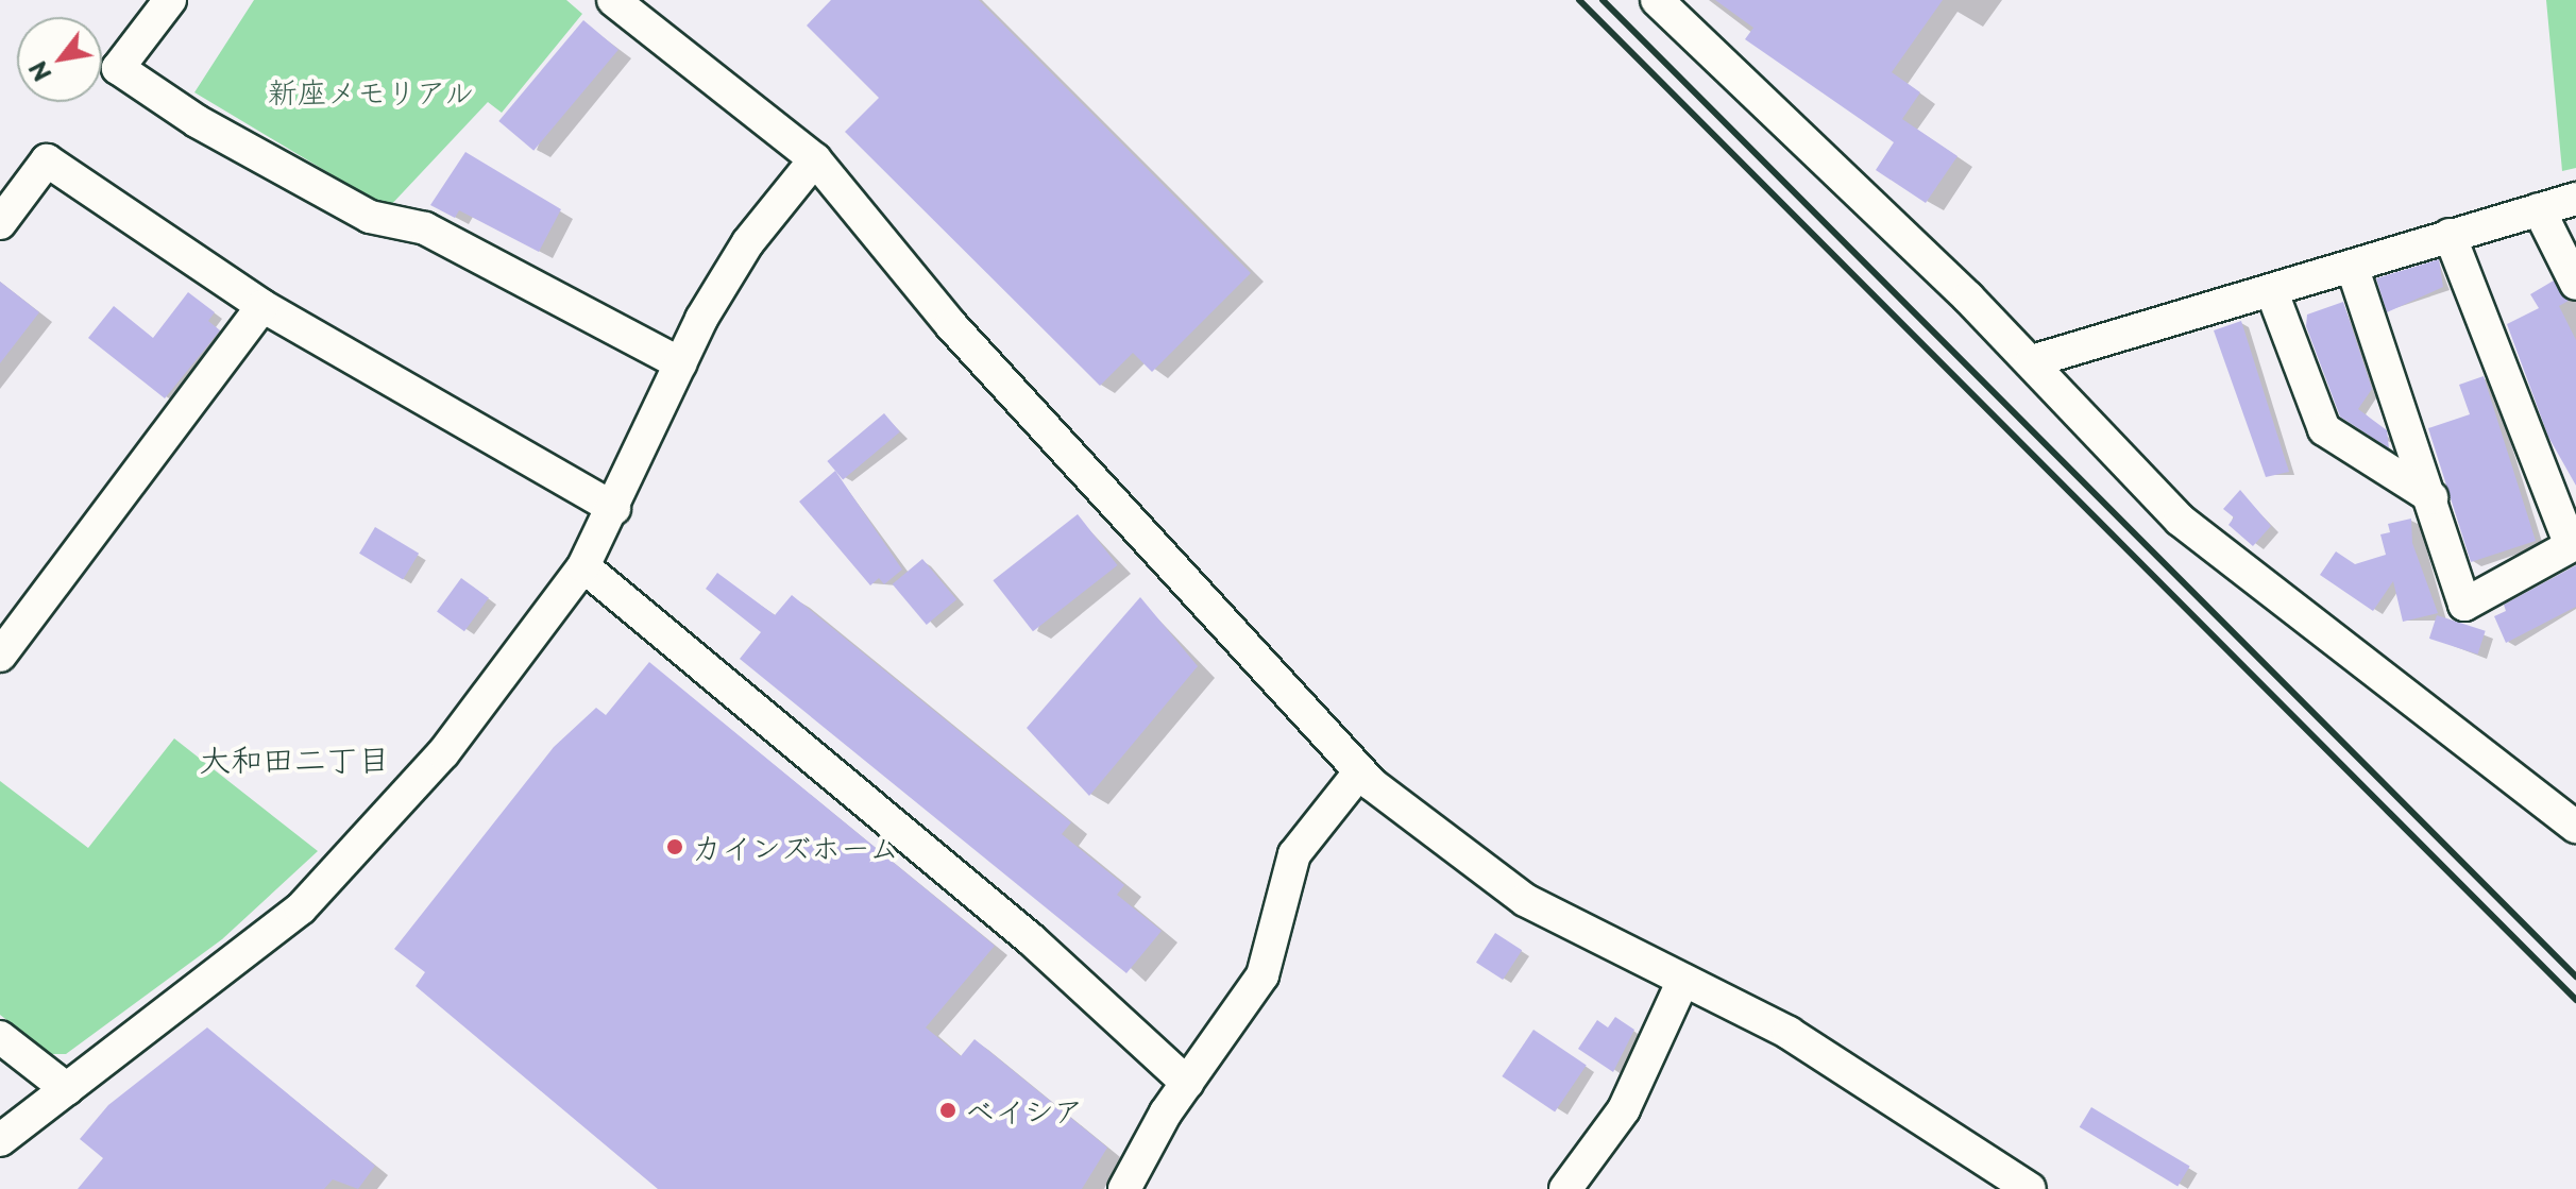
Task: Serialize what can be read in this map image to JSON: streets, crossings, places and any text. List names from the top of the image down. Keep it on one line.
{"districts":["大和田二丁目"],"parks":["新座メモリアル"],"places":["カインズホーム","ベイシア"],"north":"bottom left"}
